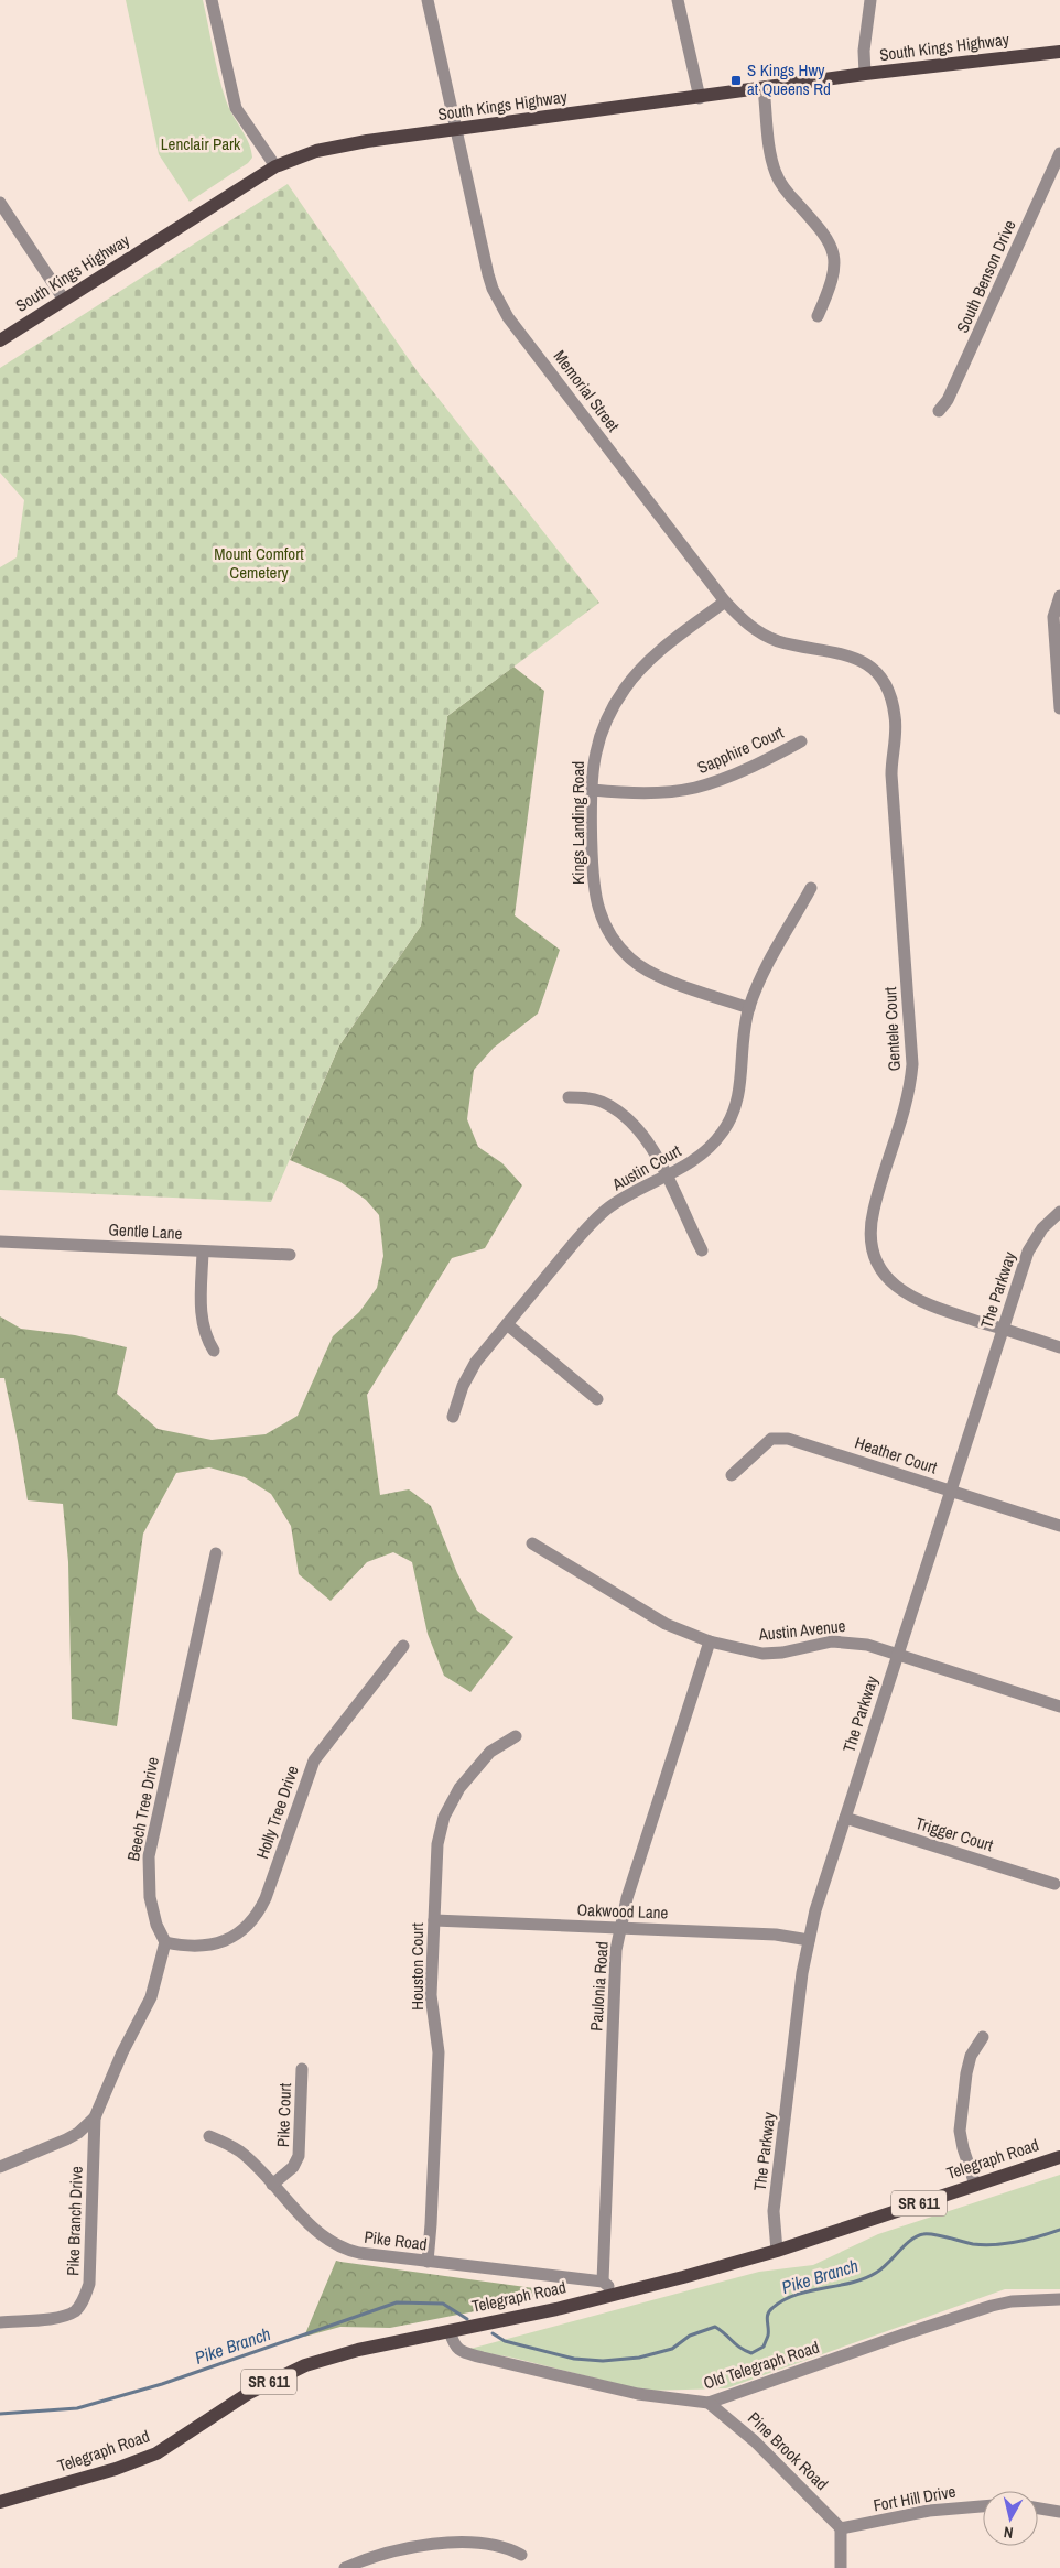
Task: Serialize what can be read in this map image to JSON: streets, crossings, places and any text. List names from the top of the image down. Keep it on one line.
{"streets":{"main road":["South Kings Highway","Telegraph Road","SR 611"],"street":["South Benson Drive","Memorial Street","Sapphire Court","Kings Landing Road","Gentele Court","Austin Court","Gentle Lane","The Parkway","Heather Court","Austin Avenue","Beech Tree Drive","Holly Tree Drive","Trigger Court","Oakwood Lane","Houston Court","Paulonia Road","Pike Court","Pike Branch Drive","Pike Road","Old Telegraph Road","Pine Brook Road","Fort Hill Drive"]},"crossings":[["South Kings Highway","Memorial Street"],["Memorial Street","Kings Landing Road"],["Memorial Street","Gentele Court"],["Sapphire Court","Kings Landing Road"],["Kings Landing Road","Austin Court"],["Gentele Court","The Parkway"],["The Parkway","Heather Court"],["The Parkway","Austin Avenue"],["The Parkway","Trigger Court"],["The Parkway","Oakwood Lane"],["The Parkway","Telegraph Road"],["Austin Avenue","Paulonia Road"],["Beech Tree Drive","Holly Tree Drive"],["Oakwood Lane","Houston Court"],["Oakwood Lane","Paulonia Road"],["Houston Court","Pike Road"],["Paulonia Road","Pike Road"],["Pike Court","Pike Road"],["Telegraph Road","Old Telegraph Road"],["Old Telegraph Road","Pine Brook Road"],["Pine Brook Road","Fort Hill Drive"]],"water":["Pike Branch"],"parks":["Lenclair Park","Mount Comfort Cemetery"],"places":{"transit":["S Kings Hwy at Queens Rd"]},"north":"bottom"}
